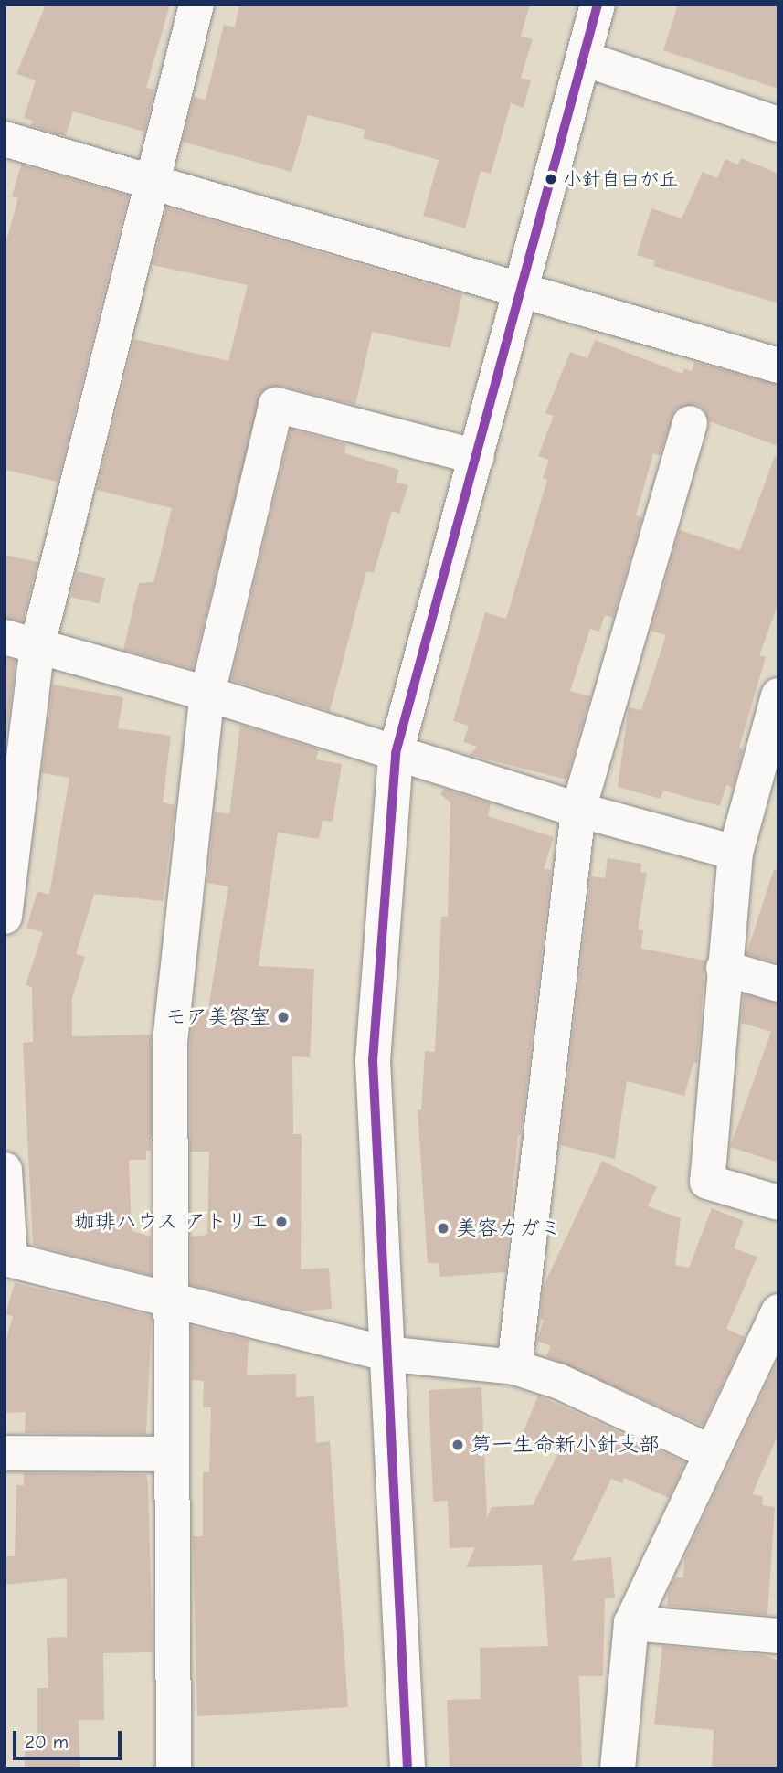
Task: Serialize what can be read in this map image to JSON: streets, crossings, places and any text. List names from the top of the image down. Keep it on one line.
{"places":["小針自由が丘","モア美容室","珈琲ハウス アトリエ","美容カガミ","第一生命新小針支部"],"scale_bar":"20 m"}
